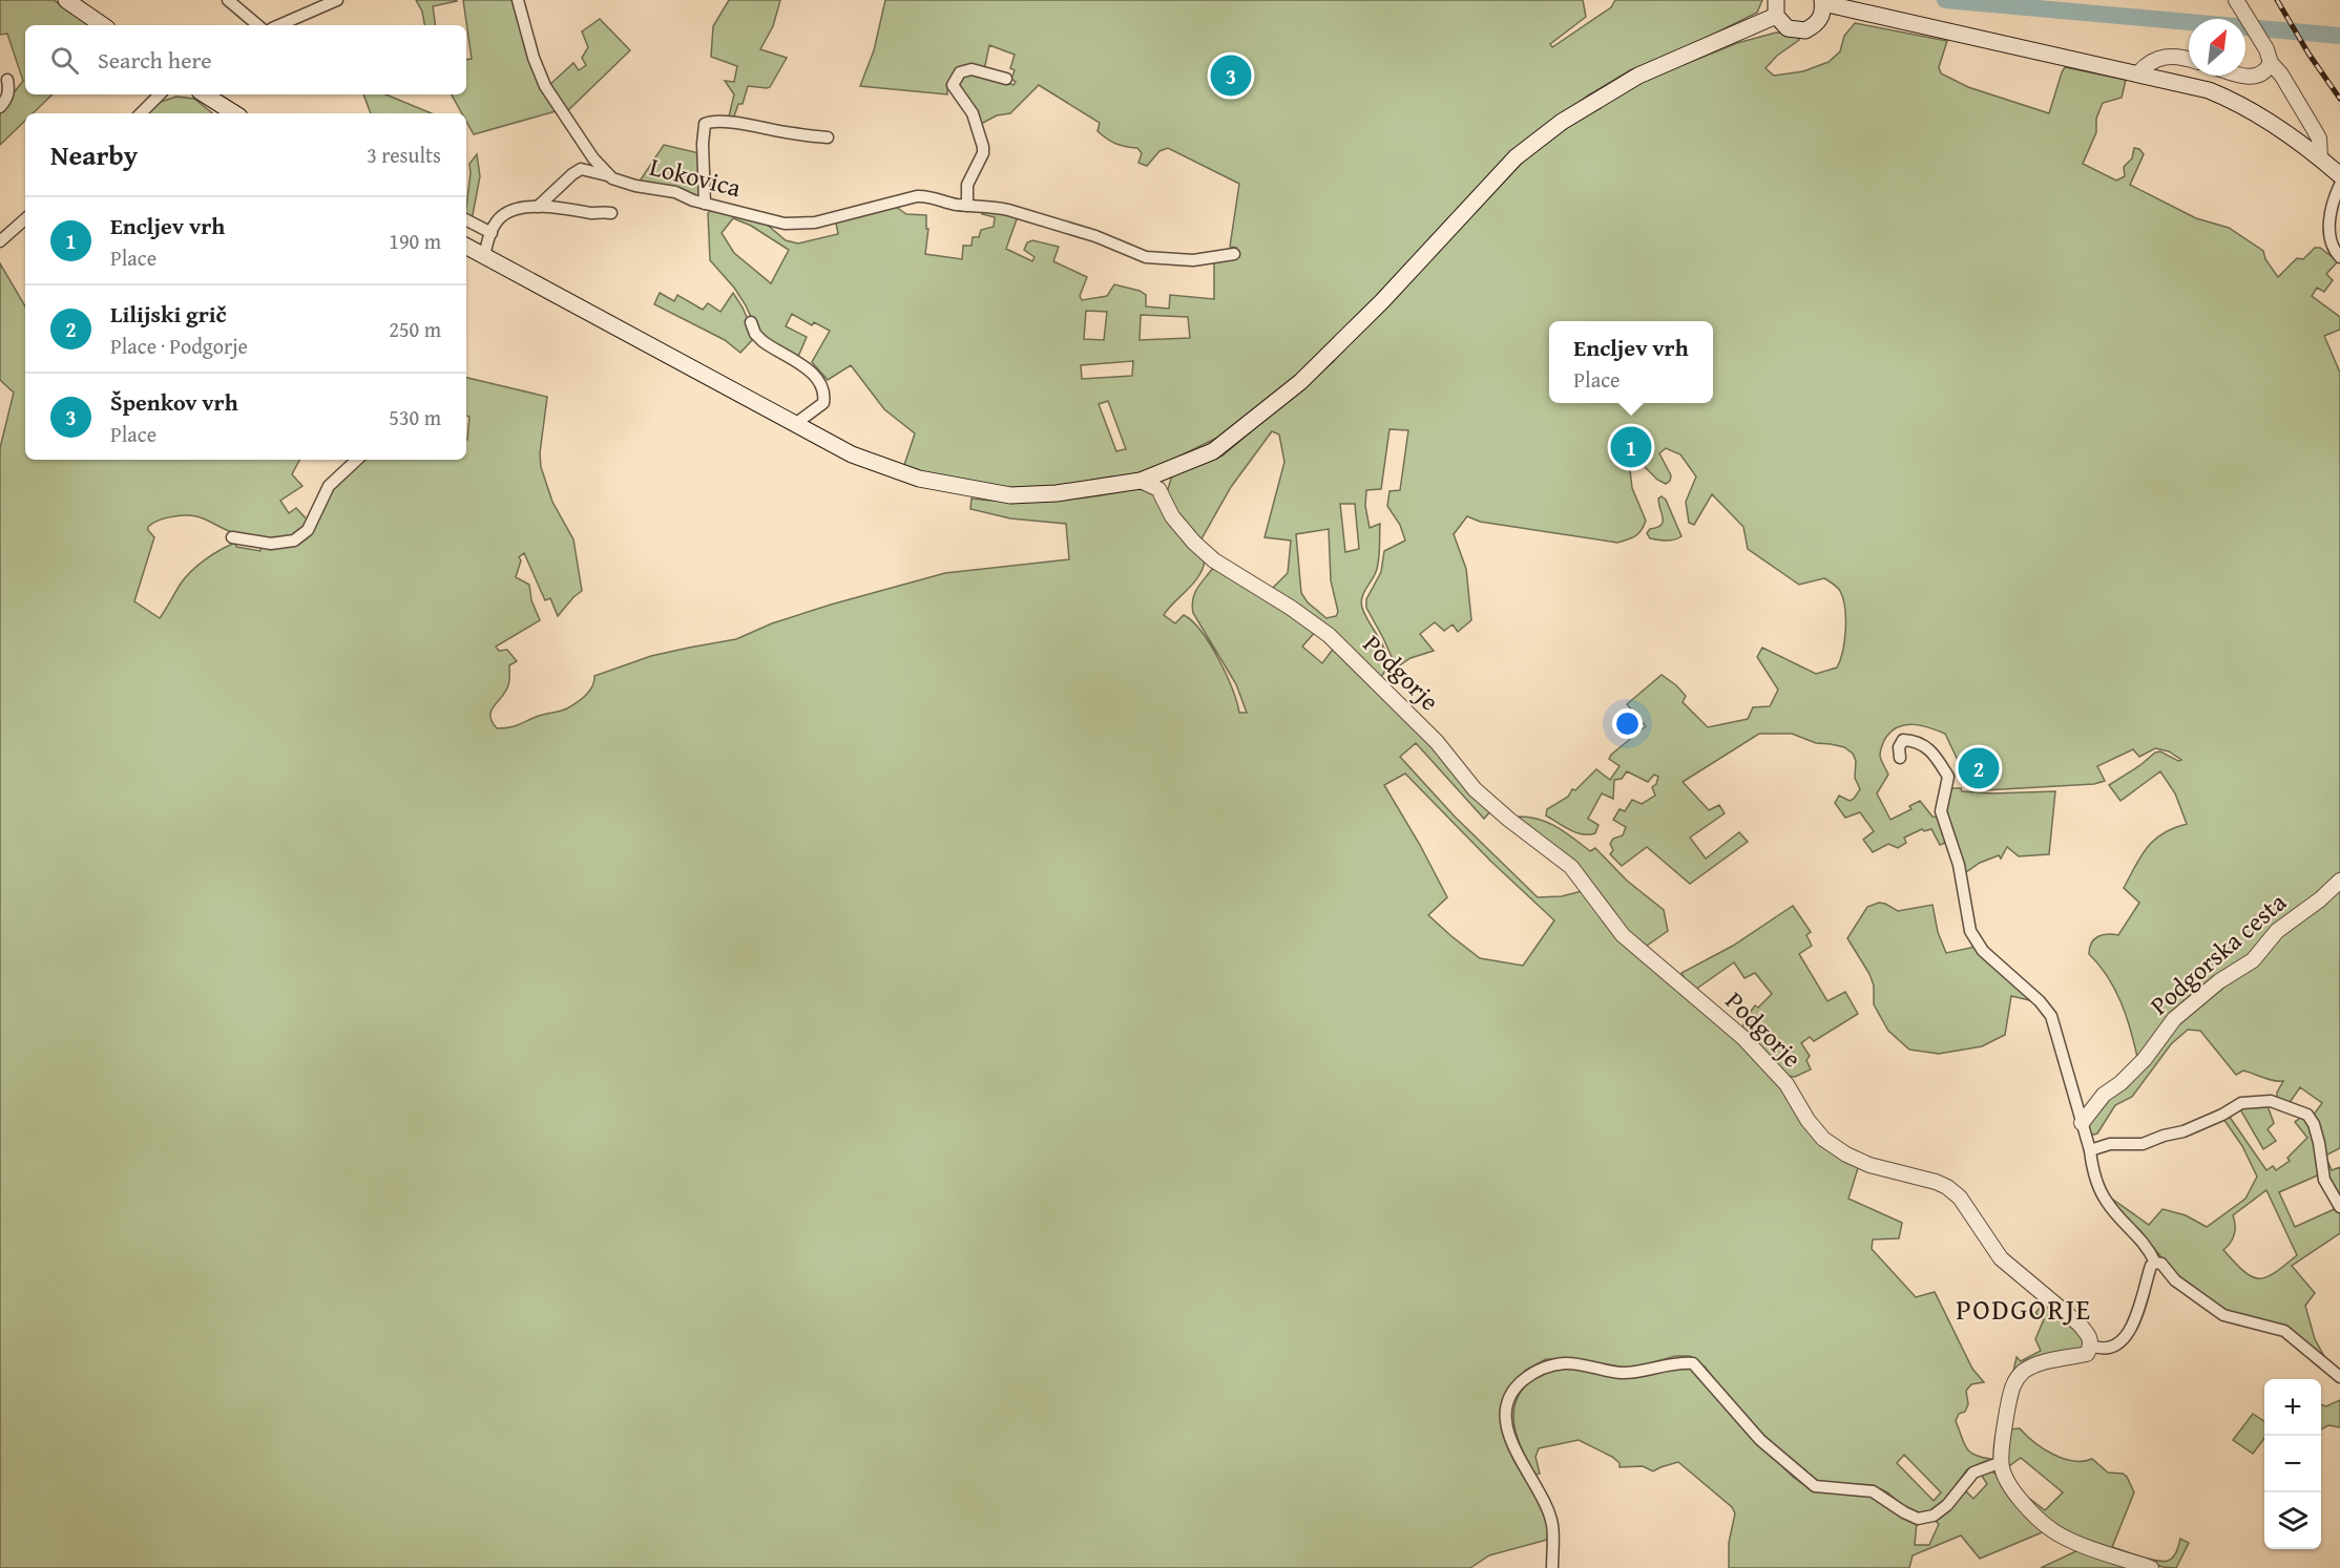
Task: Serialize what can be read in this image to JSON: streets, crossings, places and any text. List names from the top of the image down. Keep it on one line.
{"streets":{"street":["Lokovica","Podgorje","Podgorska cesta"]},"districts":["PODGORJE"],"north":"top right","page":{"search":"Search here","pins":["3","1","2"],"heading":["Nearby","3 results"],"list":[{"mark":"1","name":"Encljev vrh","note":"Place","value":"190 m"},{"mark":"2","name":"Lilijski grič","note":"Place · Podgorje","value":"250 m"},{"mark":"3","name":"Špenkov vrh","note":"Place","value":"530 m"}],"popup":["Encljev vrh","Place"],"map_buttons":["+","−"]}}
